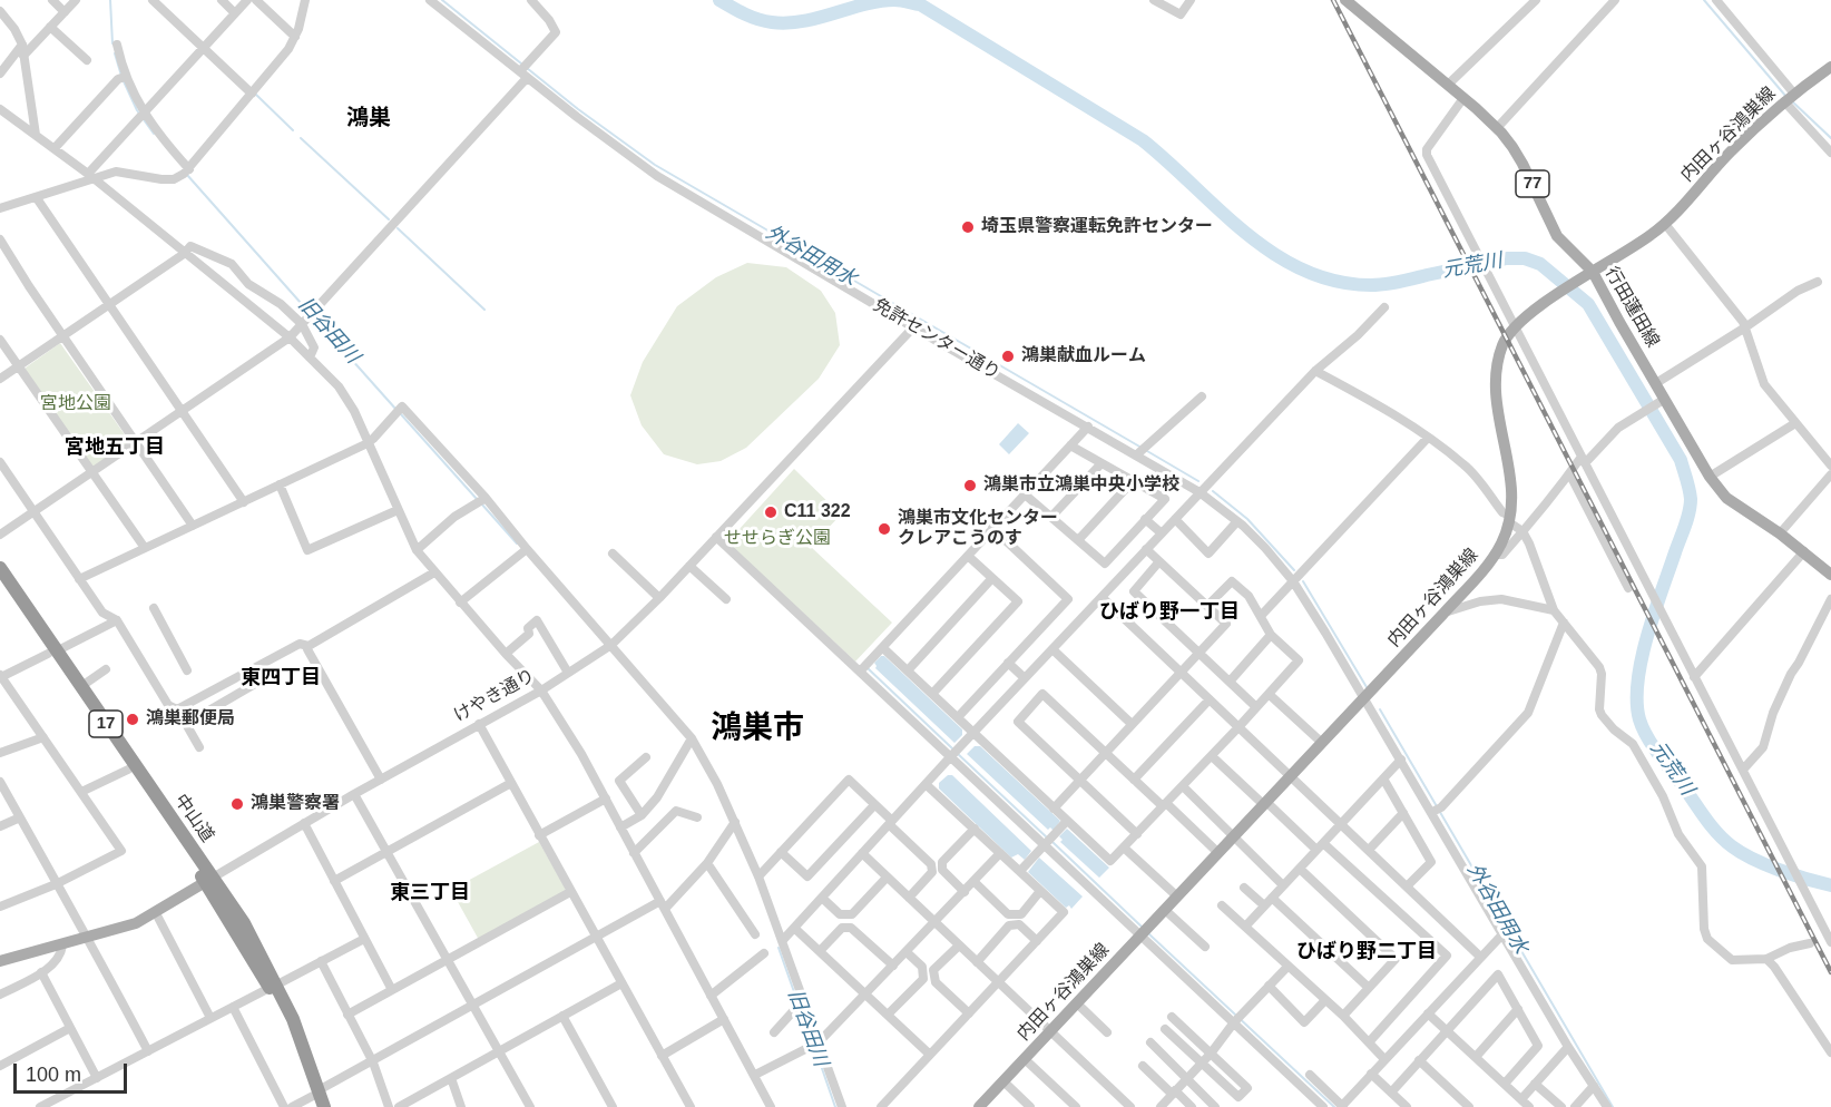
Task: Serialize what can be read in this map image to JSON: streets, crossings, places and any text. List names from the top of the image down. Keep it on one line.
{"streets":{"highway":["17","中山道"],"main road":["内田ヶ谷鴻巣線","77","行田蓮田線","けやき通り"],"street":["免許センター通り"]},"crossings":[["内田ヶ谷鴻巣線","行田蓮田線"],["内田ヶ谷鴻巣線","免許センター通り"],["免許センター通り","けやき通り"],["けやき通り","中山道"]],"districts":["鴻巣","宮地五丁目","ひばり野一丁目","東四丁目","鴻巣市","東三丁目","ひばり野二丁目"],"water":["外谷田用水","元荒川","旧谷田川"],"parks":["宮地公園","せせらぎ公園"],"places":["埼玉県警察運転免許センター","鴻巣献血ルーム","鴻巣市立鴻巣中央小学校","C11 322","鴻巣市文化センター クレアこうのす","鴻巣郵便局","鴻巣警察署"],"scale_bar":"100 m"}
